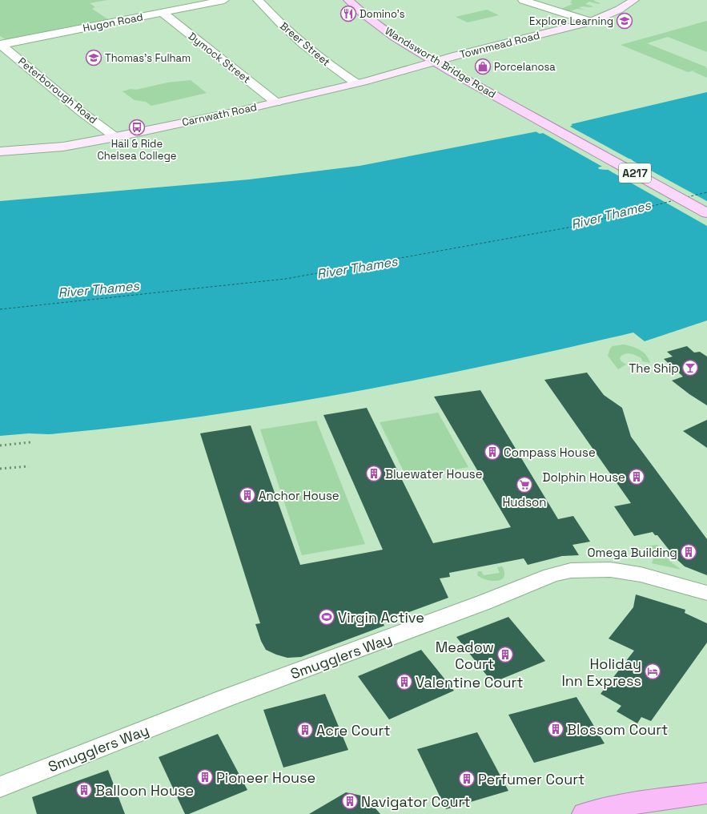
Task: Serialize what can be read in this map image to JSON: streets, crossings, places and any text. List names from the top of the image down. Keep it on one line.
{"streets":{"main road":["Wandsworth Bridge Road","A217"],"street":["Hugon Road","Breer Street","Townmead Road","Dymock Street","Peterborough Road","Carnwath Road","Smugglers Way"]},"crossings":[["Hugon Road","Dymock Street"],["Hugon Road","Peterborough Road"],["Breer Street","Carnwath Road"],["Townmead Road","Wandsworth Bridge Road"],["Townmead Road","Carnwath Road"],["Dymock Street","Carnwath Road"],["Wandsworth Bridge Road","Carnwath Road"],["Peterborough Road","Carnwath Road"]],"water":["River Thames"],"places":{"restaurant":["Domino's"],"school or university":["Explore Learning","Thomas's Fulham"],"shop":["Porcelanosa"],"bus stop":["Hail & Ride Chelsea College"],"bar":["The Ship"],"building":["Compass House","Bluewater House","Dolphin House","Anchor House","Omega Building","Meadow Court","Valentine Court","Blossom Court","Acre Court","Pioneer House","Perfumer Court","Balloon House","Navigator Court"],"supermarket":["Hudson"],"sports":["Virgin Active"],"hotel":["Holiday Inn Express"]}}
